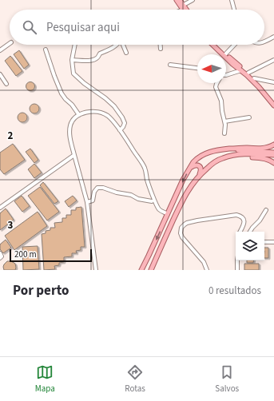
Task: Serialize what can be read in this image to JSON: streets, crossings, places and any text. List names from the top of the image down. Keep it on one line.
{"scale_bar":"200 m","north":"left","page":{"search":"Pesquisar aqui","scale":"200 m","heading":["Por perto","0 resultados"],"nav":["Mapa","Rotas","Salvos"]},"grid":{"rows":["2","3"]}}
